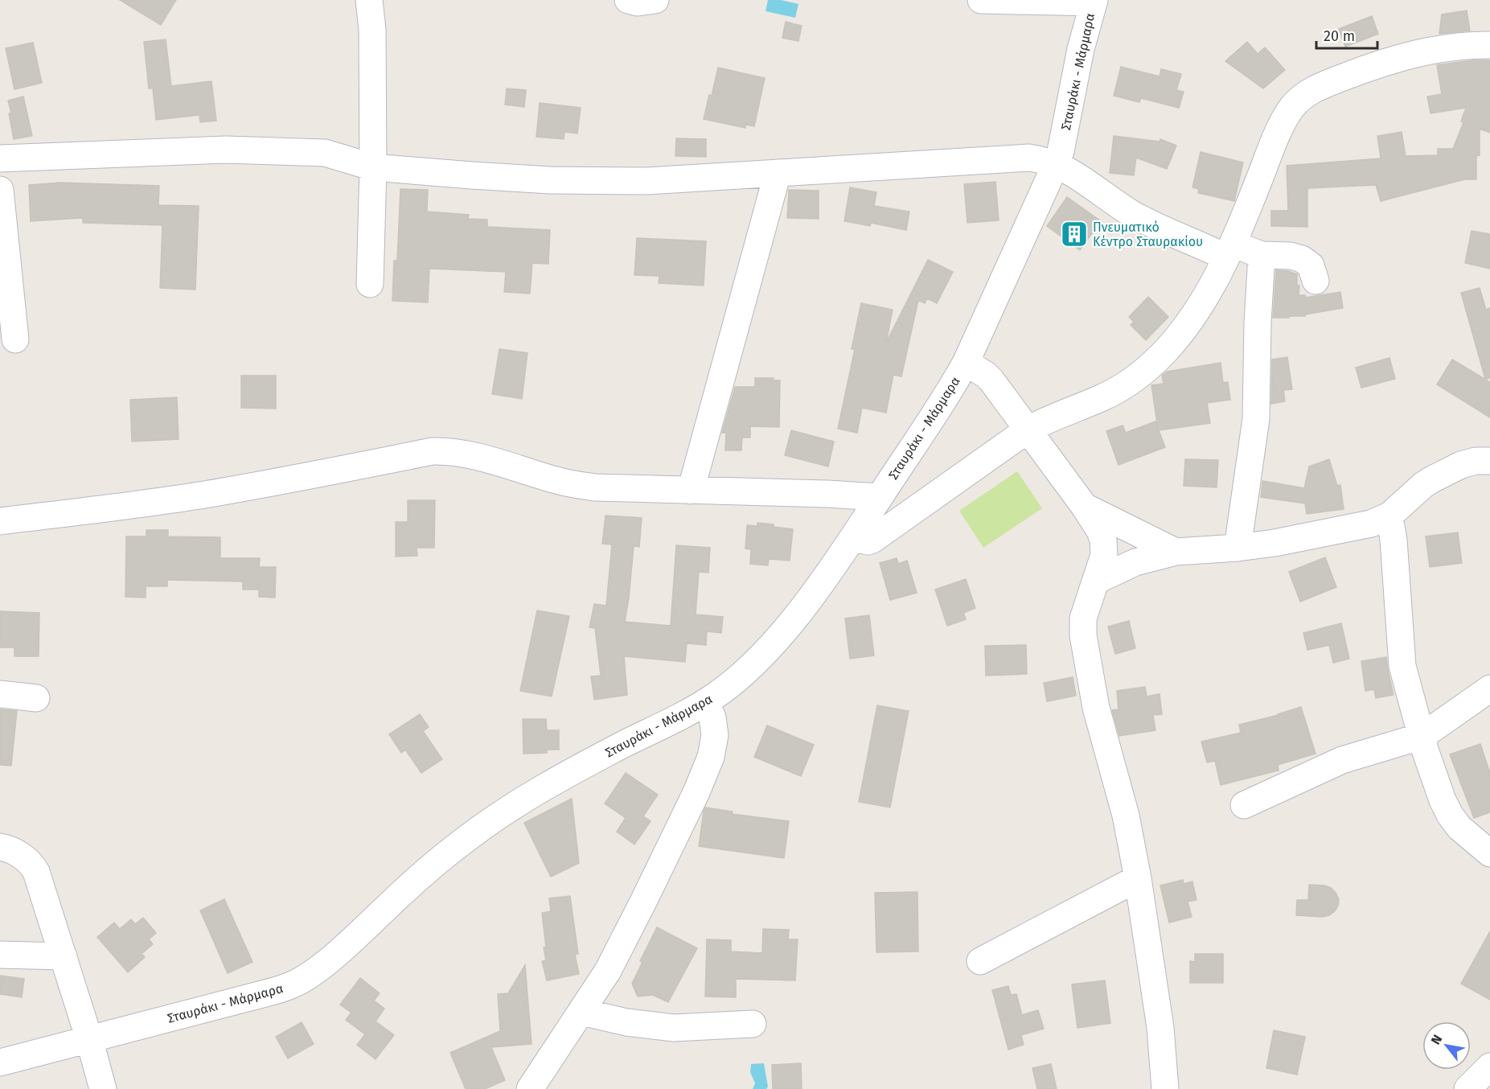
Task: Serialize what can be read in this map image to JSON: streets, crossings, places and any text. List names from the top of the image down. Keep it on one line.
{"streets":{"street":["Σταυράκι - Μάρμαρα"]},"places":{"building":["Πνευματικό Κέντρο Σταυρακίου"]},"scale_bar":"20 m","north":"top left"}
